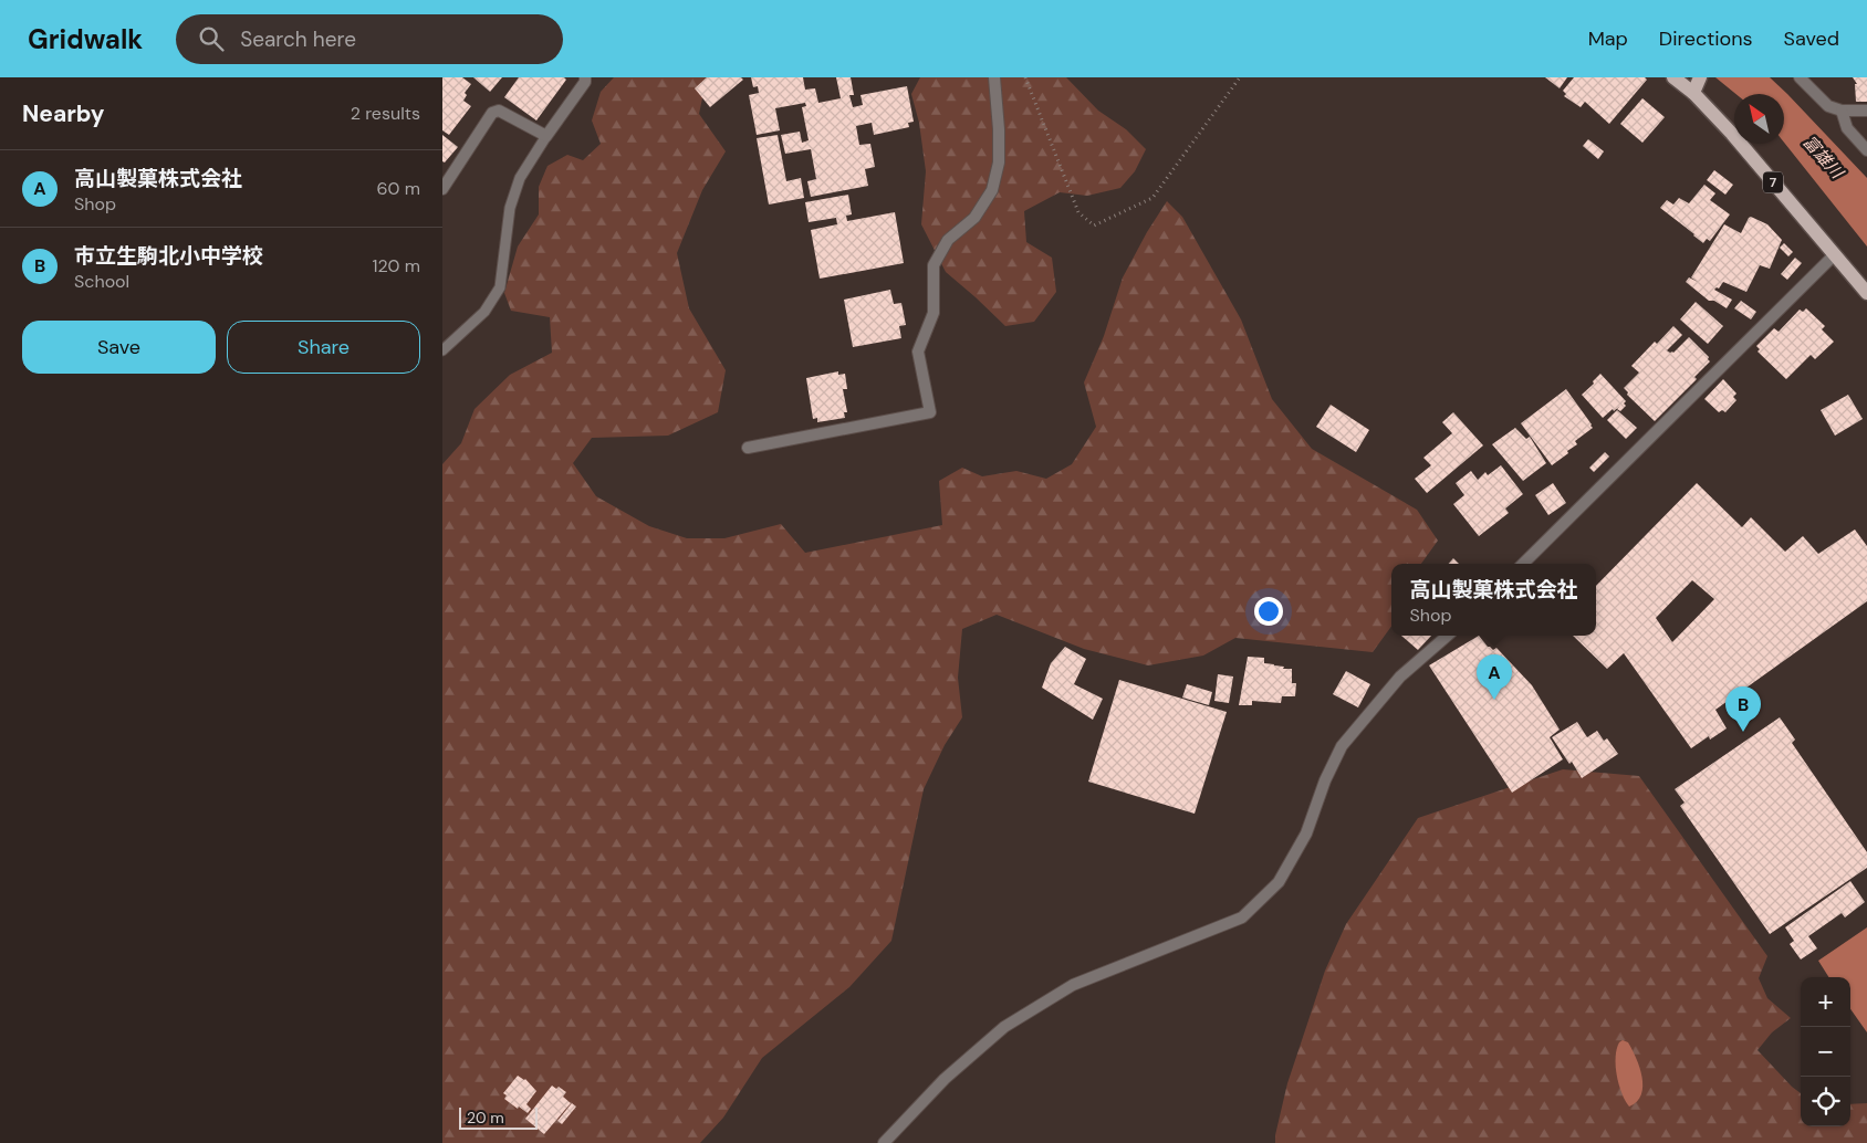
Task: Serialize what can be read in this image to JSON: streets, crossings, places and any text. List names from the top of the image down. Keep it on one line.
{"streets":{"main road":["7"]},"water":["富雄川"],"scale_bar":"20 m","north":"top left","page":{"header":"Gridwalk","search":"Search here","nav":["Map","Directions","Saved"],"heading":["Nearby","2 results"],"list":[{"mark":"A","name":"高山製菓株式会社","note":"Shop","value":"60 m"},{"mark":"B","name":"市立生駒北小中学校","note":"School","value":"120 m"}],"buttons":["Save","Share"],"popup":["高山製菓株式会社","Shop"],"pins":["A","B"],"map_buttons":["+","−"],"scale":"20 m"}}
